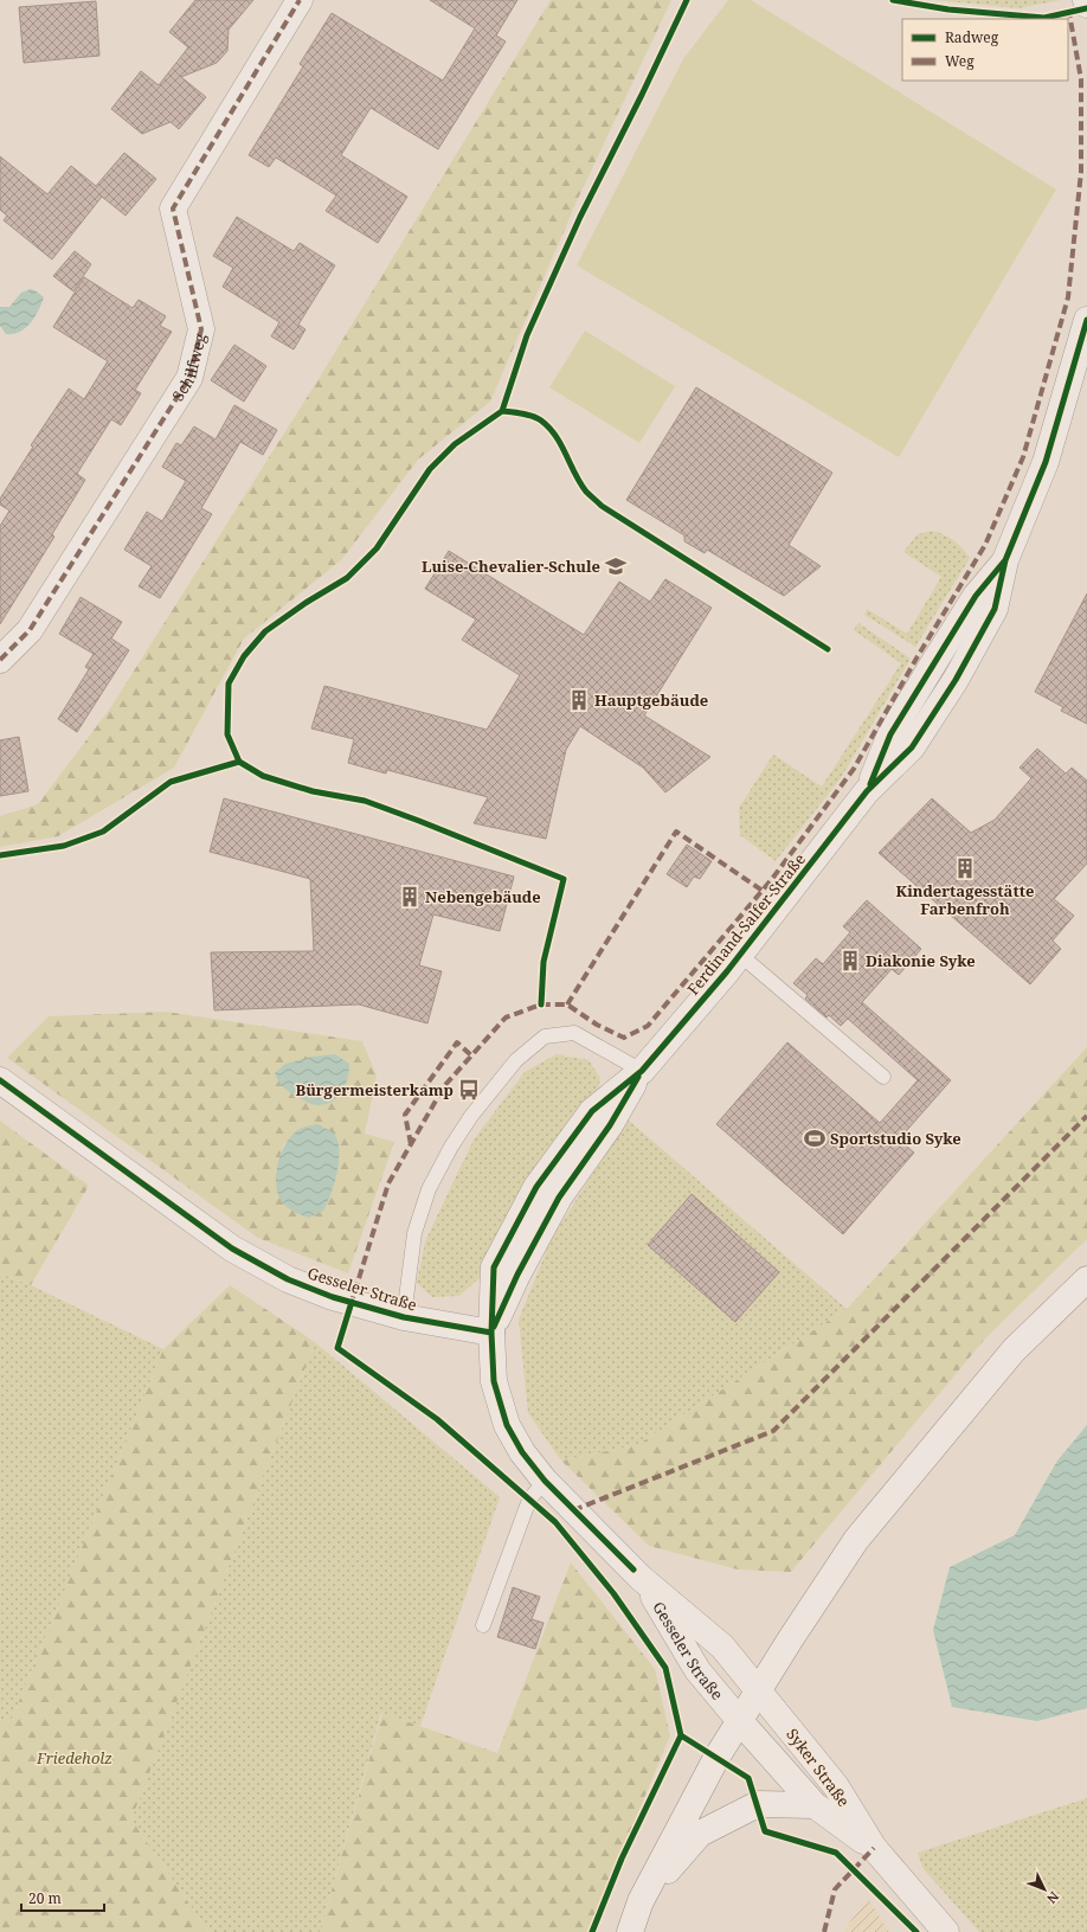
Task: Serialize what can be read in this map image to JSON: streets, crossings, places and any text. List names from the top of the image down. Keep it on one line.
{"streets":{"street":["Schilfweg","Ferdinand-Salfer-Straße","Gesseler Straße","Syker Straße"]},"crossings":[["Ferdinand-Salfer-Straße","Gesseler Straße"],["Gesseler Straße","Syker Straße"]],"parks":["Friedeholz"],"places":{"school or university":["Luise-Chevalier-Schule"],"building":["Hauptgebäude","Kindertagesstätte Farbenfroh","Nebengebäude","Diakonie Syke"],"bus stop":["Bürgermeisterkamp"],"sports":["Sportstudio Syke"]},"legend":["Radweg","Weg"],"scale_bar":"20 m","north":"bottom right"}
